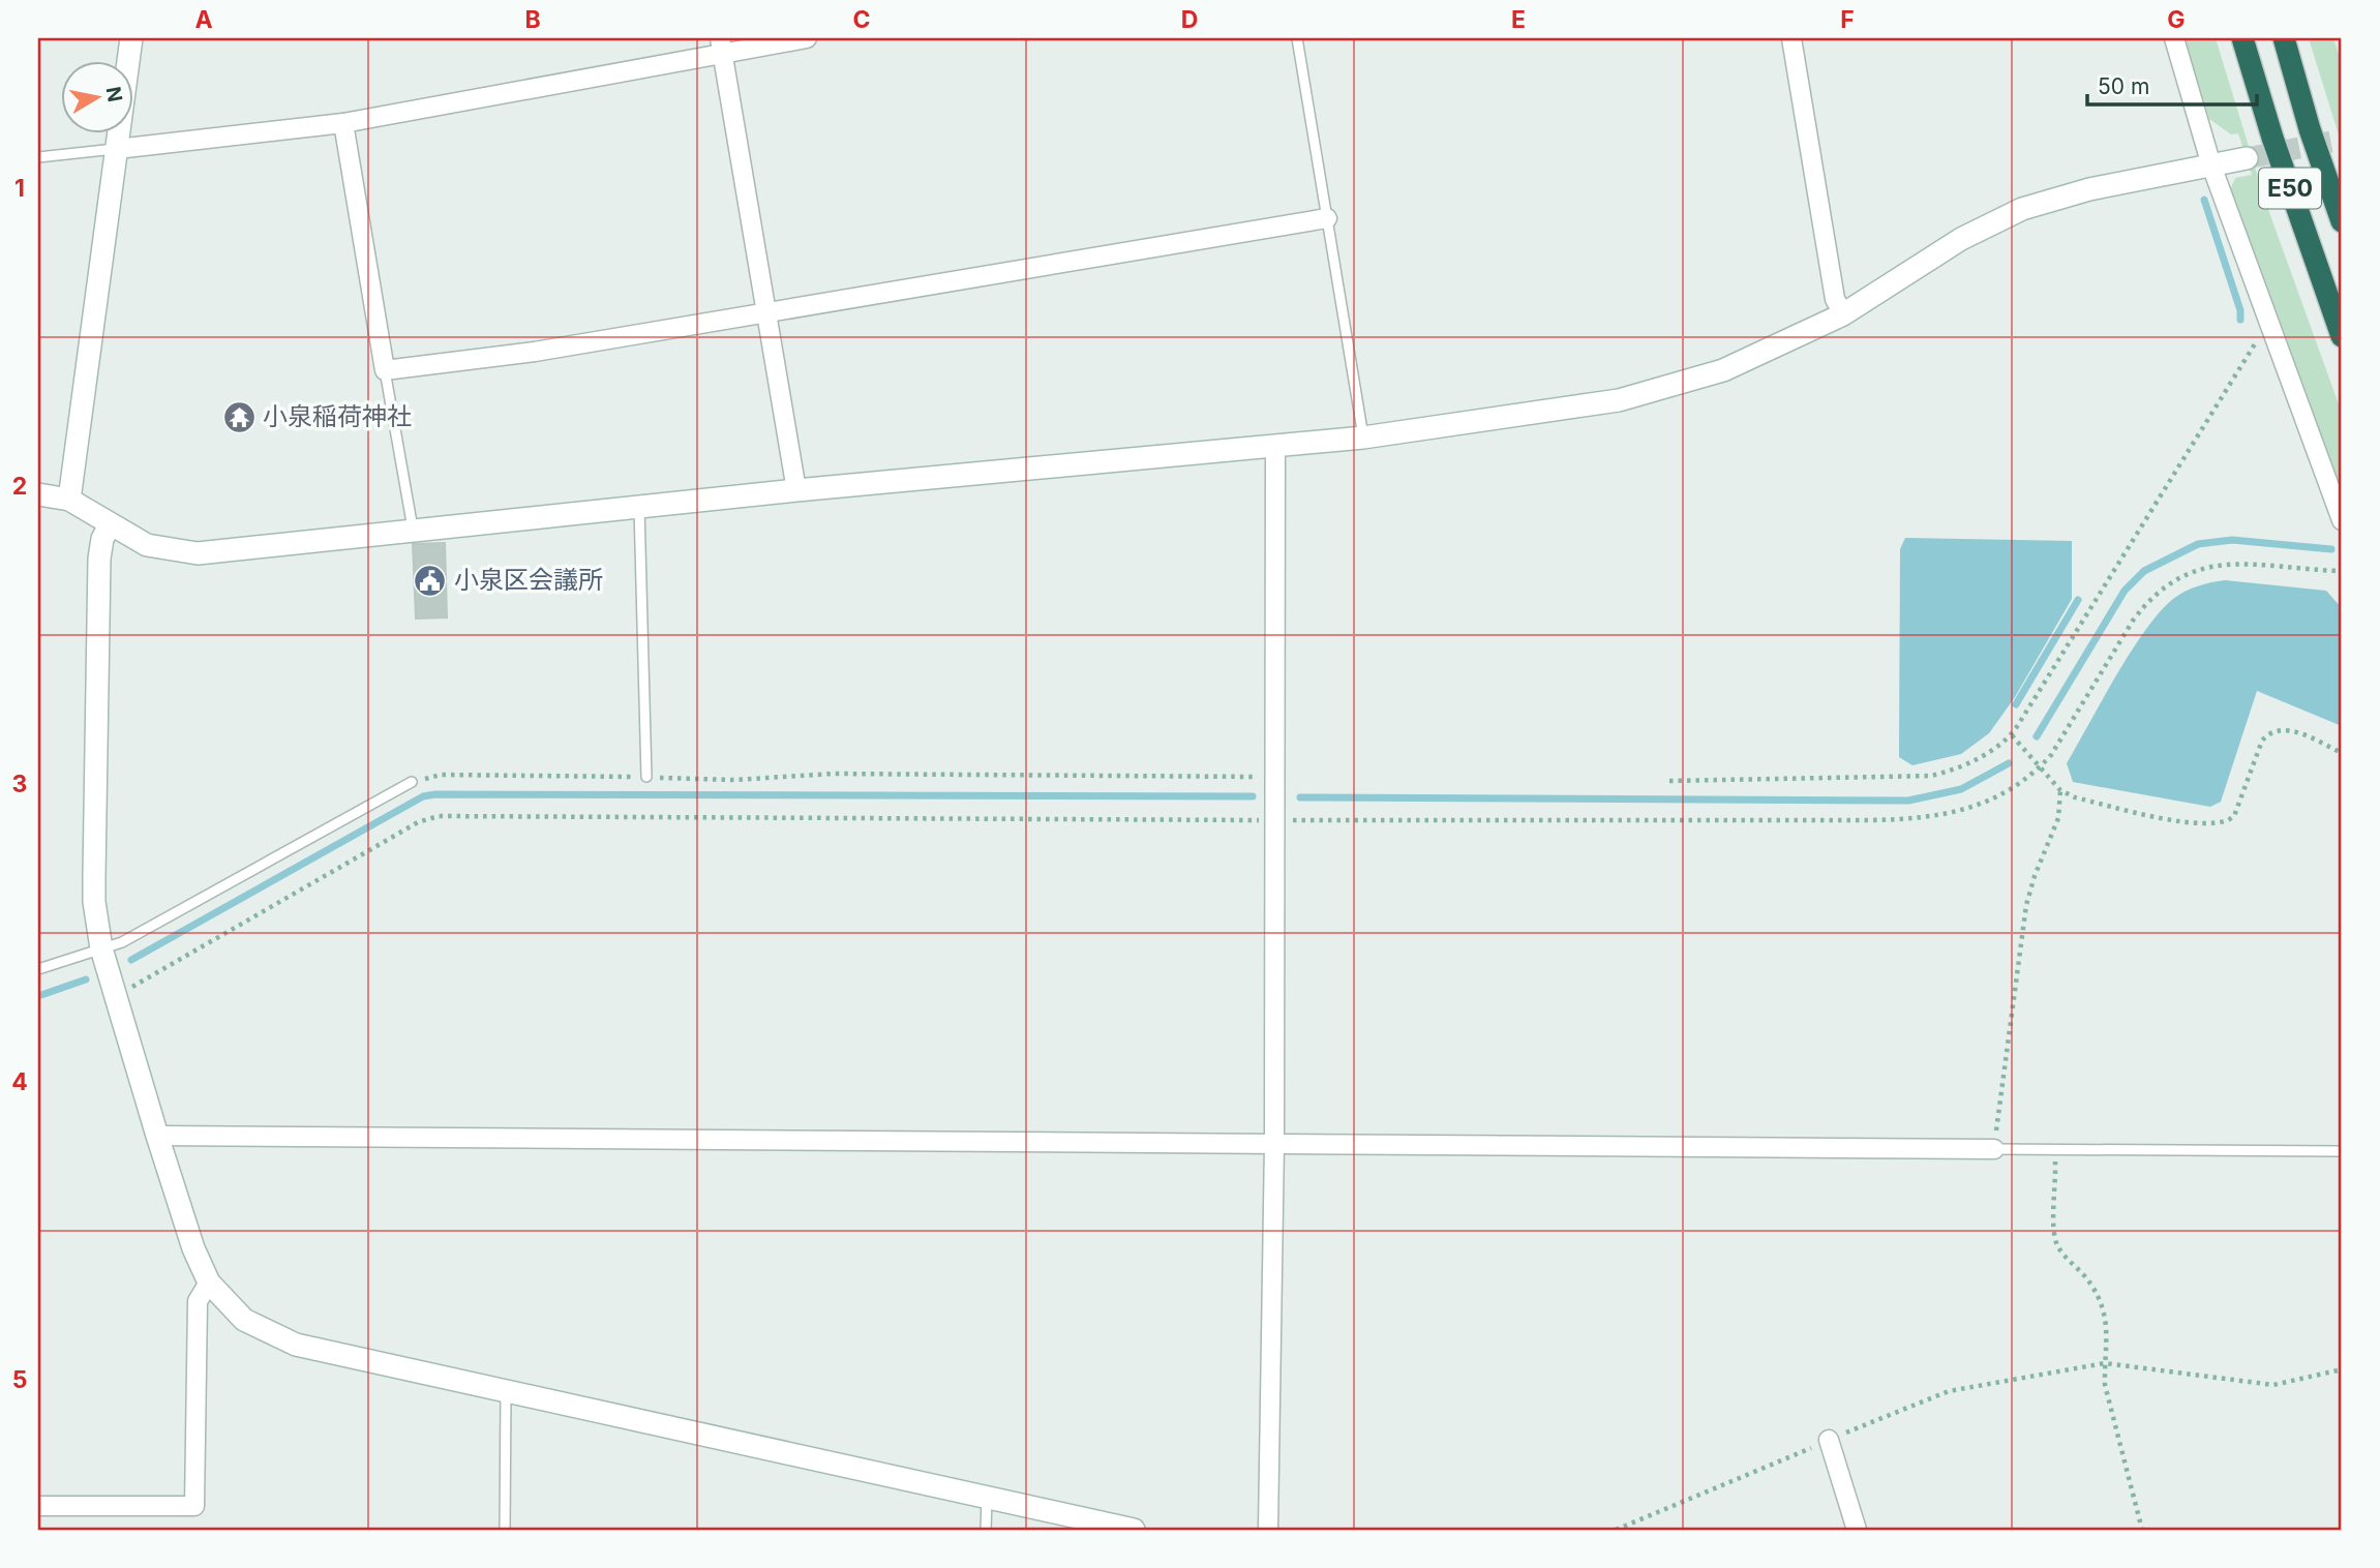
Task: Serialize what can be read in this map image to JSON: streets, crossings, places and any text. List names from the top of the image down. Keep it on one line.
{"streets":{"highway":["E50"]},"places":{"temple":["小泉稲荷神社"],"public building":["小泉区会議所"]},"scale_bar":"50 m","north":"right","grid":{"columns":["A","B","C","D","E","F","G"],"rows":["1","2","3","4","5"]}}
